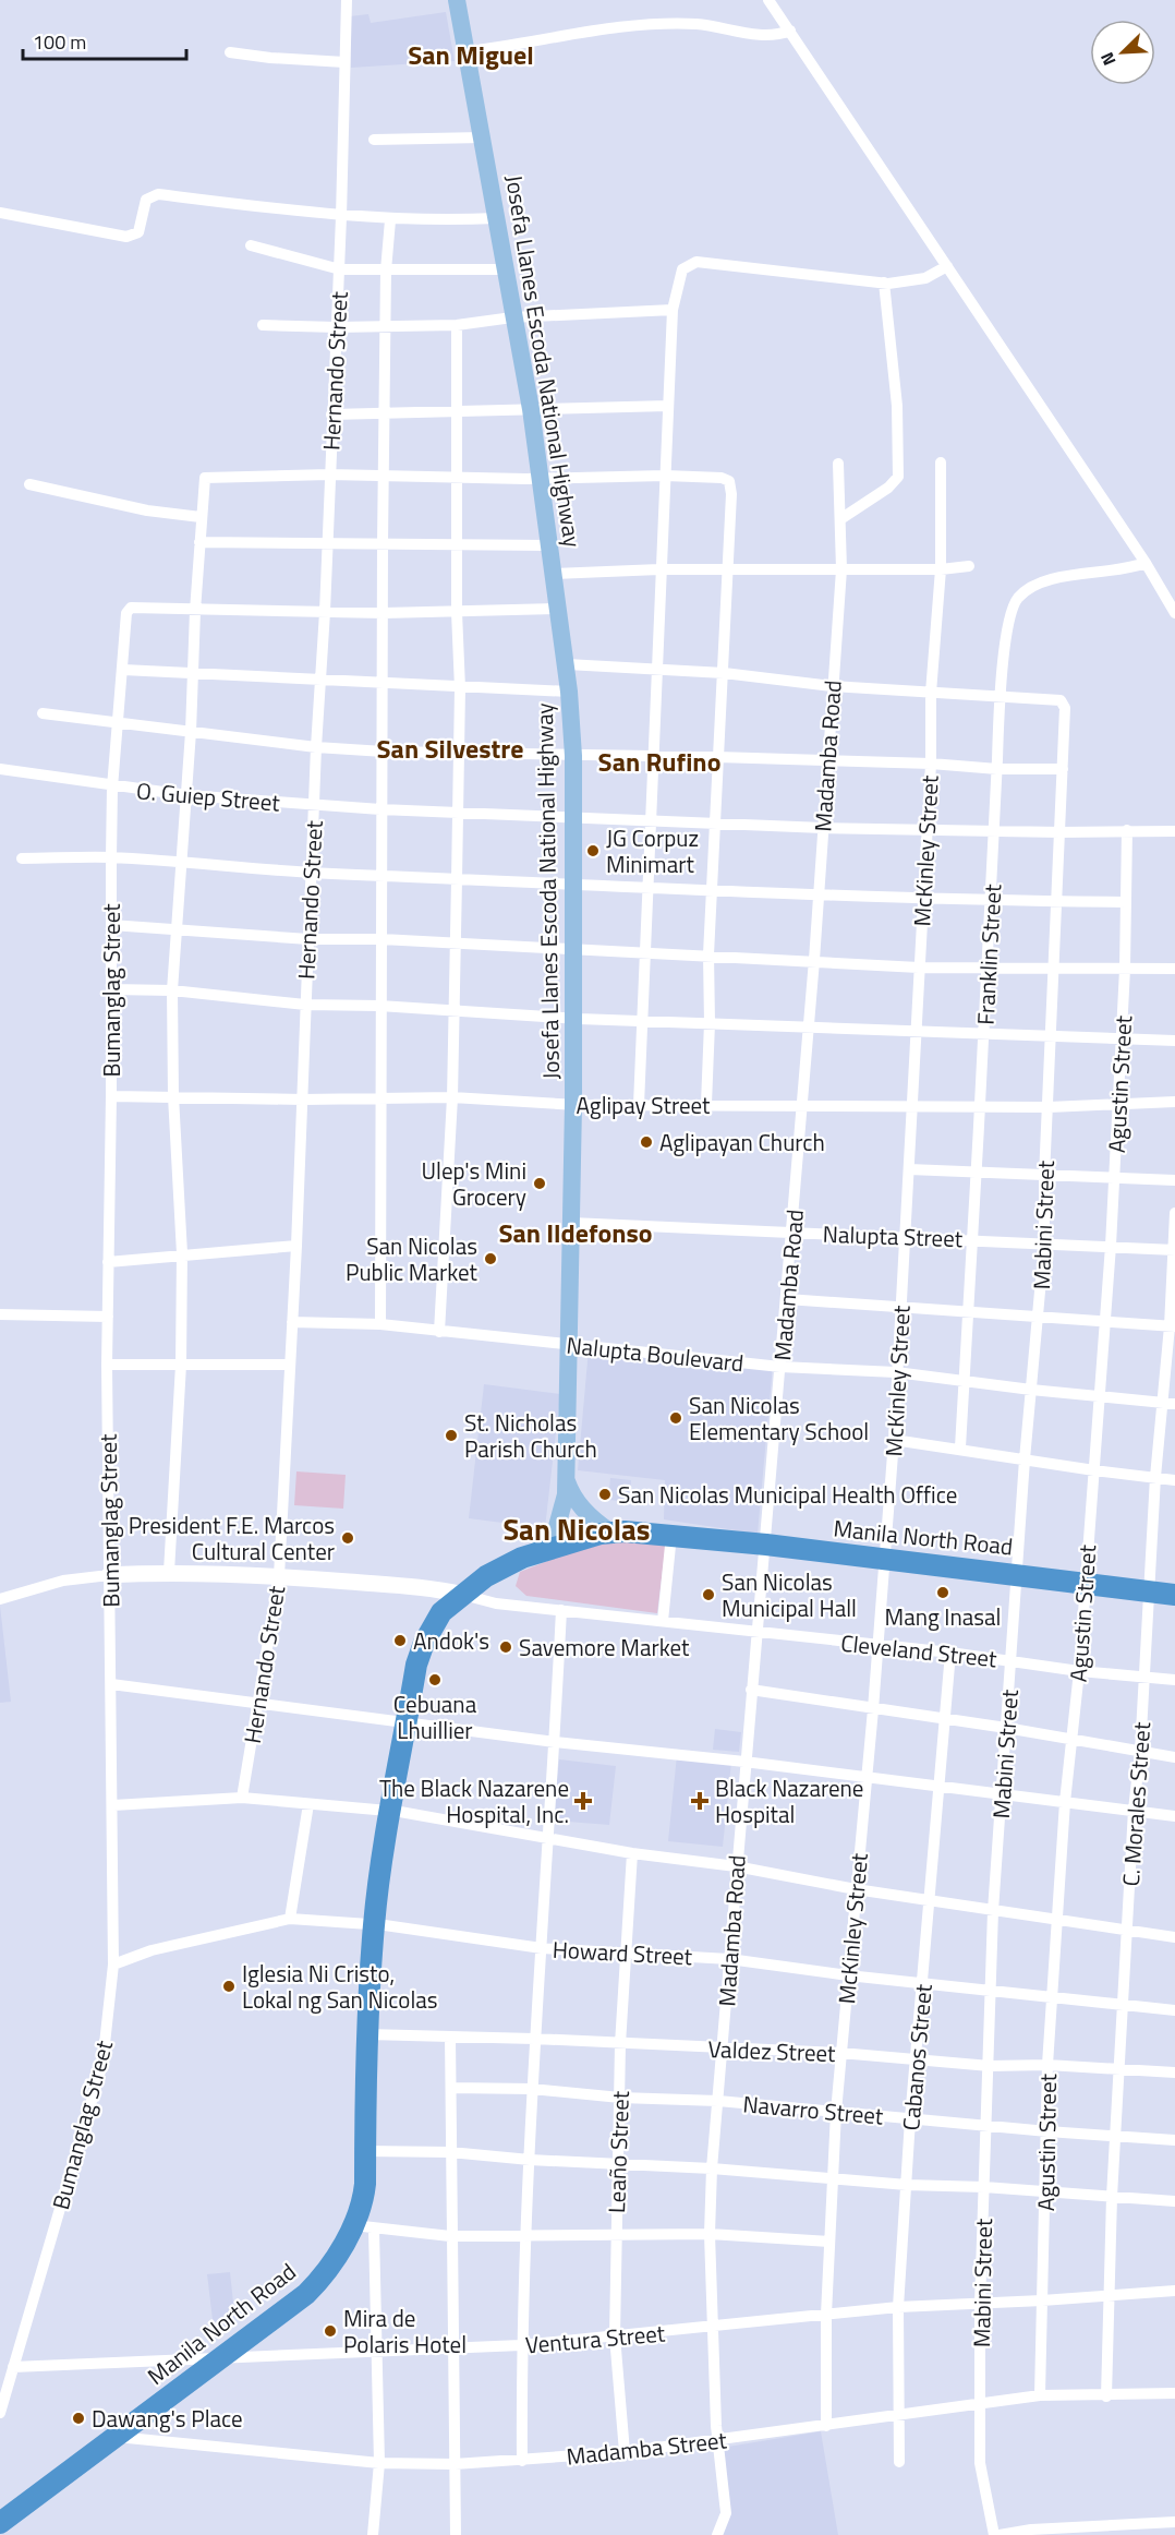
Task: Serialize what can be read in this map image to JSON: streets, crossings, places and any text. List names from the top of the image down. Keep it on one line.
{"streets":{"highway":["Manila North Road"],"main road":["Josefa Llanes Escoda National Highway"],"street":["Hernando Street","Madamba Road","O. Guiep Street","McKinley Street","Franklin Street","Bumanglag Street","Agustin Street","Aglipay Street","Mabini Street","Nalupta Street","Nalupta Boulevard","Cleveland Street","C. Morales Street","Howard Street","Valdez Street","Cabanos Street","Navarro Street","Leaño Street","Ventura Street","Madamba Street"]},"crossings":[["Josefa Llanes Escoda National Highway","O. Guiep Street"],["Josefa Llanes Escoda National Highway","Aglipay Street"],["Josefa Llanes Escoda National Highway","Nalupta Street"],["Josefa Llanes Escoda National Highway","Nalupta Boulevard"],["Josefa Llanes Escoda National Highway","Manila North Road"],["Hernando Street","O. Guiep Street"],["Hernando Street","Aglipay Street"],["Hernando Street","Nalupta Boulevard"],["Madamba Road","O. Guiep Street"],["Madamba Road","Aglipay Street"],["Madamba Road","Nalupta Street"],["Madamba Road","Nalupta Boulevard"],["Madamba Road","Manila North Road"],["Madamba Road","Cleveland Street"],["Madamba Road","Howard Street"],["Madamba Road","Valdez Street"],["Madamba Road","Navarro Street"],["Madamba Road","Ventura Street"],["Madamba Road","Madamba Street"],["O. Guiep Street","McKinley Street"],["O. Guiep Street","Franklin Street"],["O. Guiep Street","Bumanglag Street"],["O. Guiep Street","Agustin Street"],["O. Guiep Street","Mabini Street"],["McKinley Street","Aglipay Street"],["McKinley Street","Nalupta Street"],["McKinley Street","Nalupta Boulevard"],["McKinley Street","Manila North Road"],["McKinley Street","Cleveland Street"],["McKinley Street","Howard Street"],["McKinley Street","Valdez Street"],["McKinley Street","Navarro Street"],["McKinley Street","Ventura Street"],["McKinley Street","Madamba Street"],["Franklin Street","Aglipay Street"],["Franklin Street","Mabini Street"],["Franklin Street","Nalupta Street"],["Franklin Street","Nalupta Boulevard"],["Bumanglag Street","Aglipay Street"],["Bumanglag Street","Howard Street"],["Bumanglag Street","Ventura Street"],["Agustin Street","Aglipay Street"],["Agustin Street","Nalupta Street"],["Agustin Street","Nalupta Boulevard"],["Agustin Street","Manila North Road"],["Agustin Street","Cleveland Street"],["Agustin Street","Howard Street"],["Agustin Street","Valdez Street"],["Agustin Street","Navarro Street"],["Agustin Street","Ventura Street"],["Agustin Street","Madamba Street"],["Aglipay Street","Mabini Street"],["Mabini Street","Nalupta Street"],["Mabini Street","Nalupta Boulevard"],["Mabini Street","Manila North Road"],["Mabini Street","Cleveland Street"],["Mabini Street","Howard Street"],["Mabini Street","Valdez Street"],["Mabini Street","Navarro Street"],["Mabini Street","Ventura Street"],["Mabini Street","Madamba Street"],["Nalupta Street","C. Morales Street"],["Nalupta Boulevard","C. Morales Street"],["Manila North Road","Cleveland Street"],["Manila North Road","C. Morales Street"],["Manila North Road","Howard Street"],["Manila North Road","Valdez Street"],["Manila North Road","Ventura Street"],["Manila North Road","Madamba Street"],["Cleveland Street","C. Morales Street"],["Cleveland Street","Cabanos Street"],["C. Morales Street","Howard Street"],["C. Morales Street","Valdez Street"],["C. Morales Street","Navarro Street"],["C. Morales Street","Ventura Street"],["C. Morales Street","Madamba Street"],["Howard Street","Cabanos Street"],["Howard Street","Leaño Street"],["Valdez Street","Cabanos Street"],["Valdez Street","Leaño Street"],["Cabanos Street","Navarro Street"],["Cabanos Street","Ventura Street"],["Cabanos Street","Madamba Street"],["Navarro Street","Leaño Street"],["Leaño Street","Ventura Street"],["Leaño Street","Madamba Street"]],"districts":["San Miguel","San Silvestre","San Rufino","San Ildefonso","San Nicolas"],"places":{"other":["JG Corpuz Minimart","Aglipayan Church","Ulep's Mini Grocery","San Nicolas Public Market","San Nicolas Elementary School","St. Nicholas Parish Church","San Nicolas Municipal Health Office","President F.E. Marcos Cultural Center","Mang Inasal","San Nicolas Municipal Hall","Andok's","Savemore Market","Cebuana Lhuillier","Iglesia Ni Cristo, Lokal ng San Nicolas","Mira de Polaris Hotel","Dawang's Place"],"health":["The Black Nazarene Hospital, Inc.","Black Nazarene Hospital"]},"scale_bar":"100 m","north":"bottom left"}
